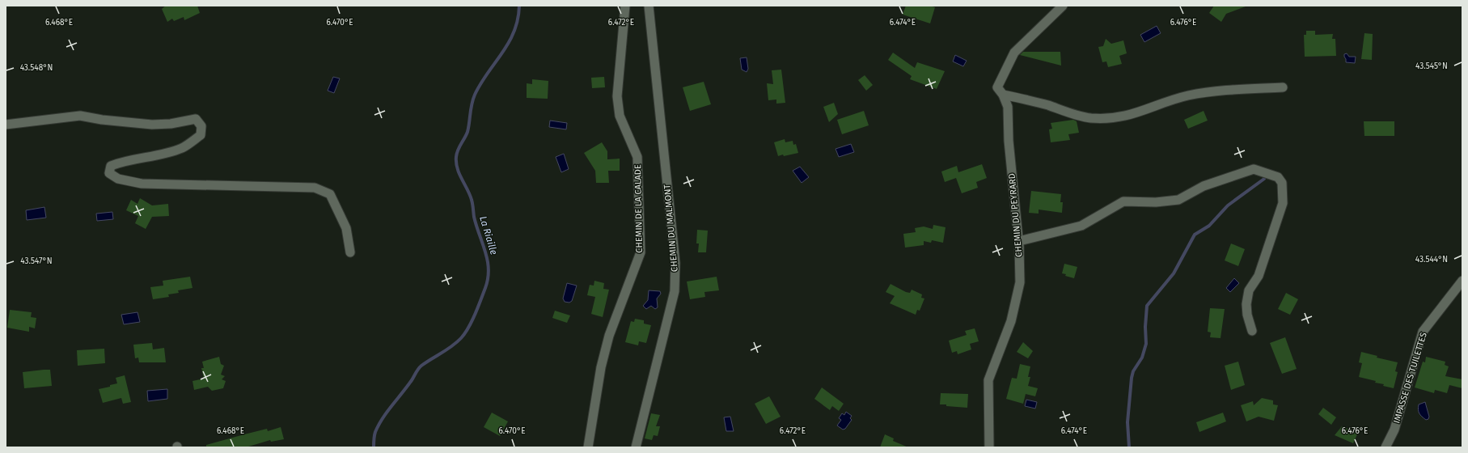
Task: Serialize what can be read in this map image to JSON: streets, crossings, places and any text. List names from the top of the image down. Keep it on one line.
{"streets":{"street":["CHEMIN DE LA CALADE","CHEMIN DU PEYRARD","CHEMIN DU MALMONT","IMPASSE DES TUILETTES"]},"water":["La Riaille"],"coordinates":["6.468°E","6.470°E","6.472°E","6.474°E","6.476°E","43.545°N","43.548°N","43.544°N","43.547°N"]}
